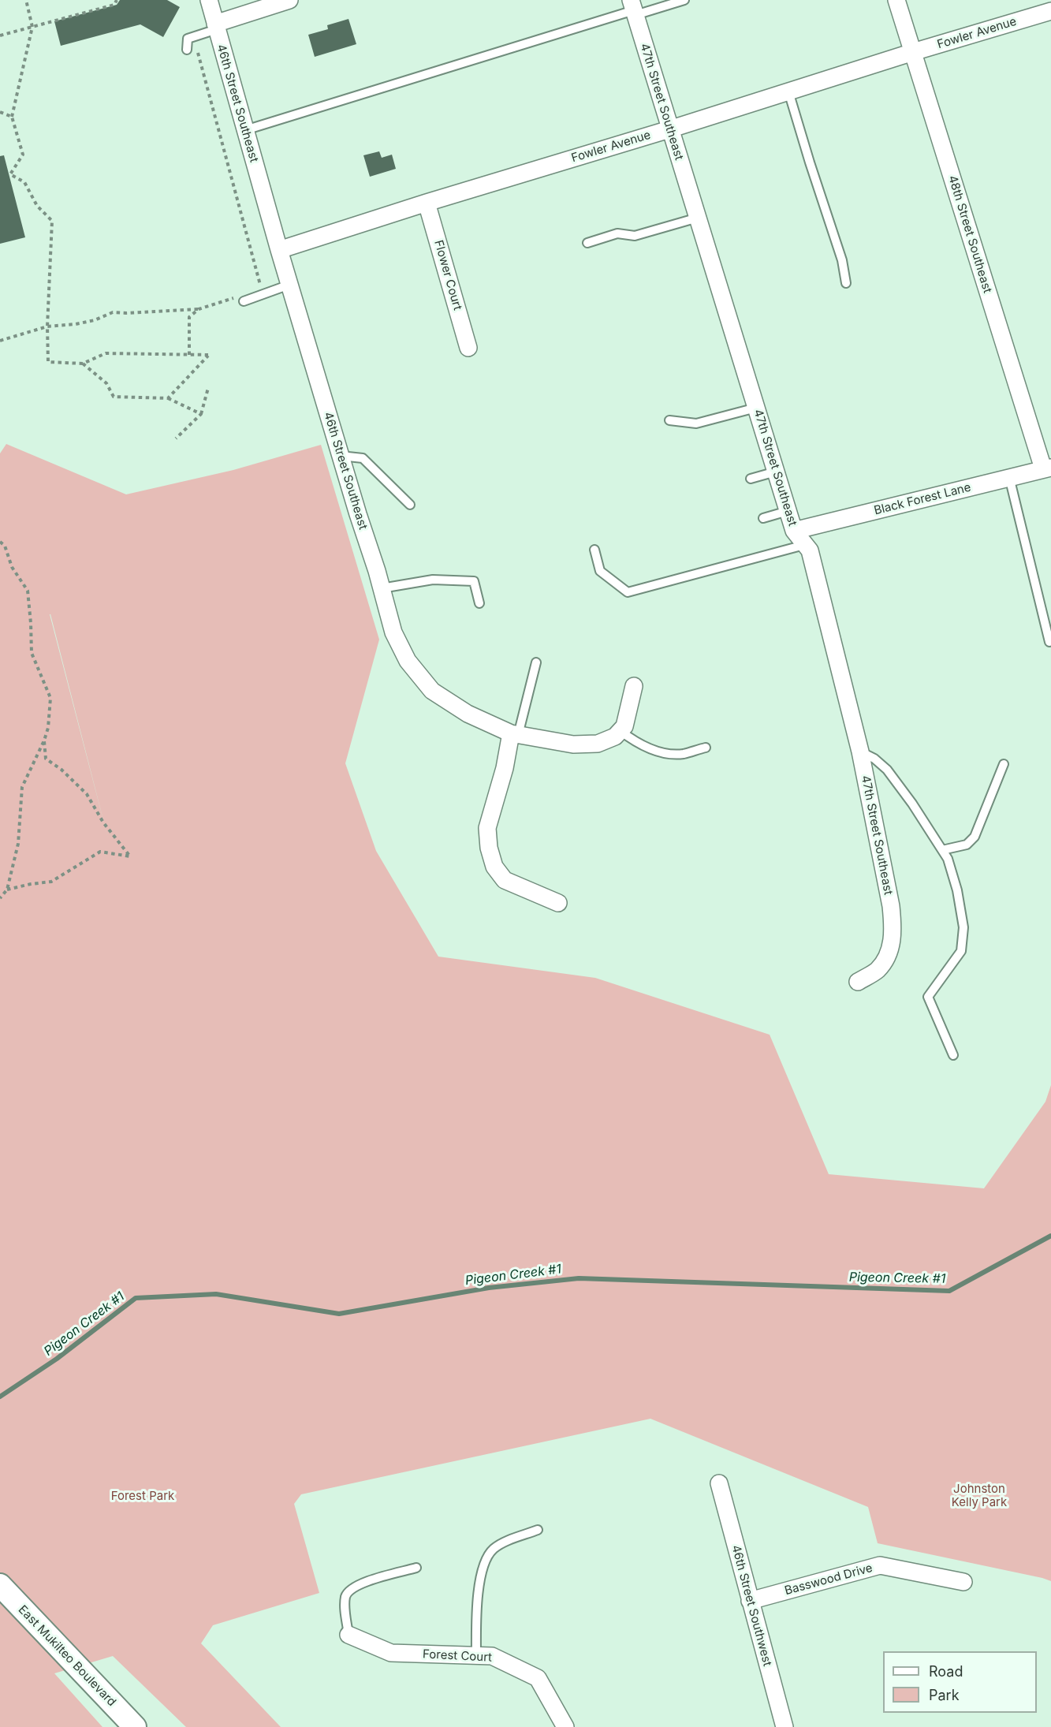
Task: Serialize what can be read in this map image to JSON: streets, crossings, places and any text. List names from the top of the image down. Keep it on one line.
{"streets":{"main road":["East Mukilteo Boulevard"],"street":["Fowler Avenue","47th Street Southeast","46th Street Southeast","48th Street Southeast","Flower Court","Black Forest Lane","Basswood Drive","46th Street Southwest","Forest Court"]},"crossings":[["Fowler Avenue","47th Street Southeast"],["Fowler Avenue","46th Street Southeast"],["Fowler Avenue","48th Street Southeast"],["Fowler Avenue","Flower Court"],["47th Street Southeast","Black Forest Lane"],["48th Street Southeast","Black Forest Lane"],["Basswood Drive","46th Street Southwest"]],"water":["Pigeon Creek #1"],"parks":["Johnston Kelly Park","Forest Park"],"legend":["Road","Park"]}
